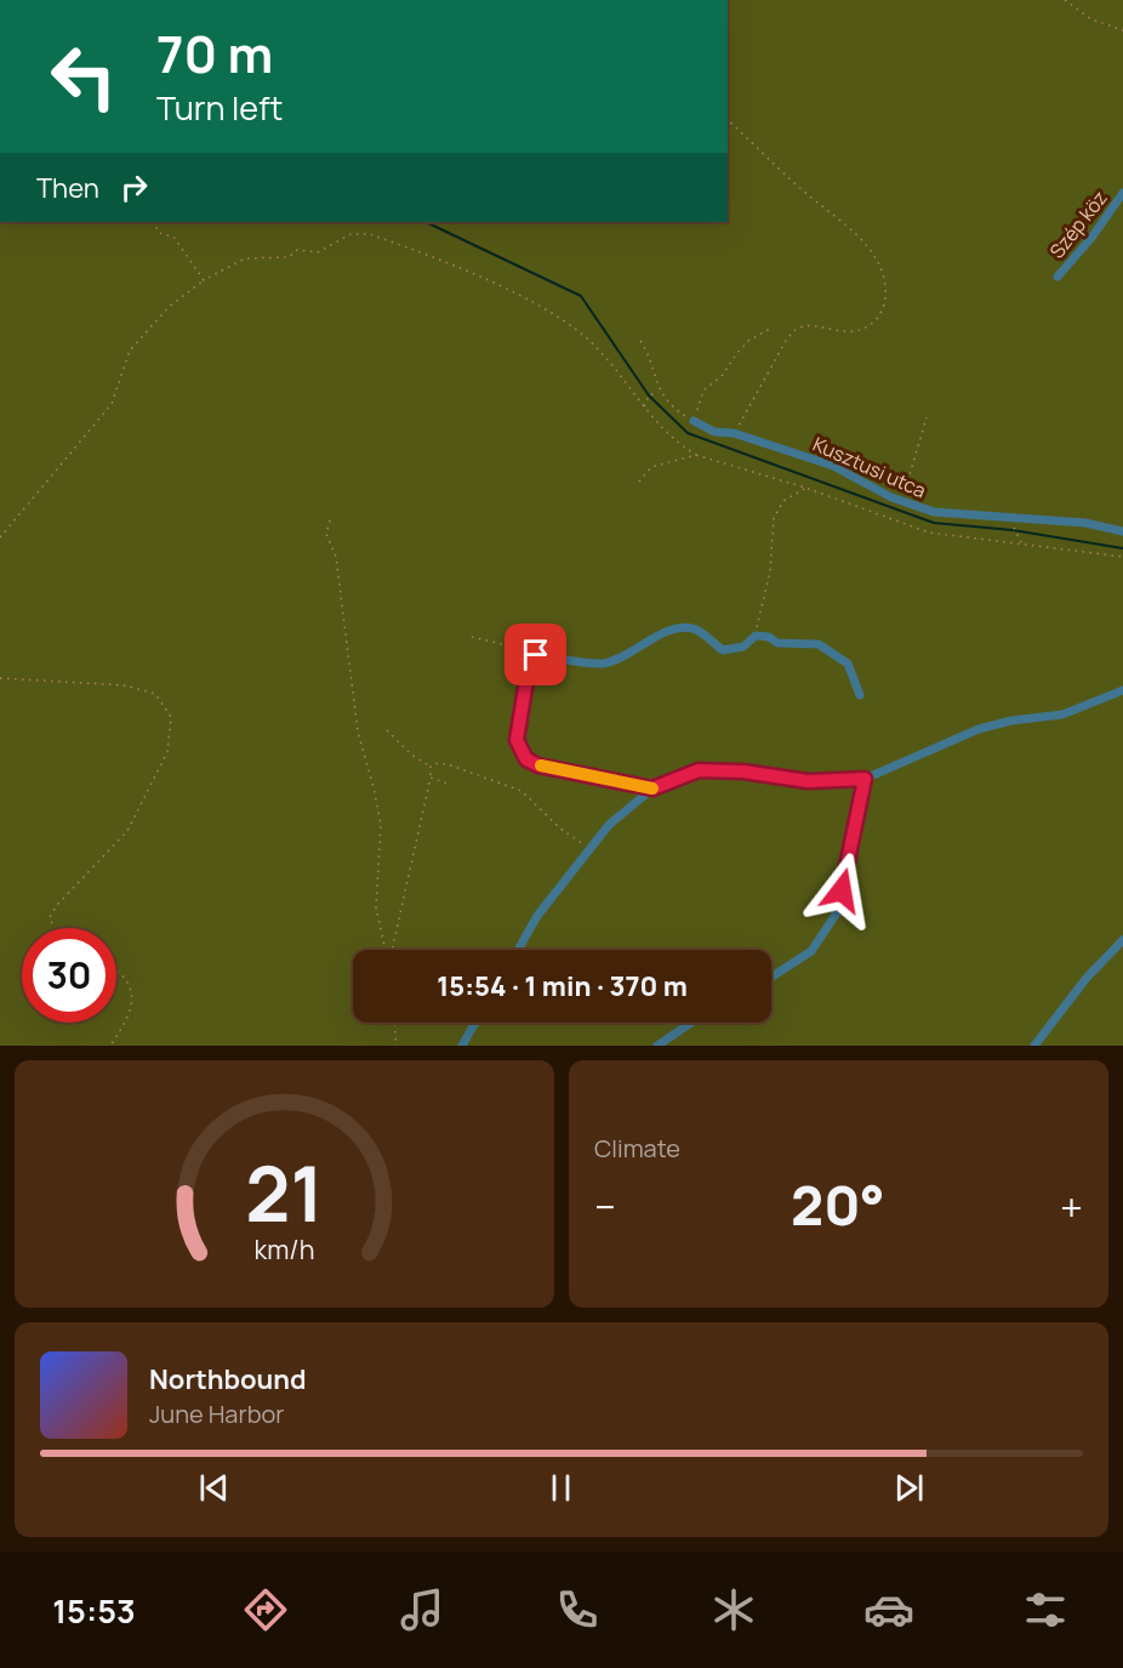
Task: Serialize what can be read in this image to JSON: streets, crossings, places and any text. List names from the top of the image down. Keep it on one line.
{"streets":{"street":["Szép köz","Kusztusi utca"]},"page":{"turn":["70 m","Turn left"],"then":"Then","limit":"30","trip":"15:54 · 1 min · 370 m","tile":"Climate","heat":["−","20°","+"],"song":["Northbound","June Harbor"],"tabs":"15:53","gauge":["21","km/h"]}}
